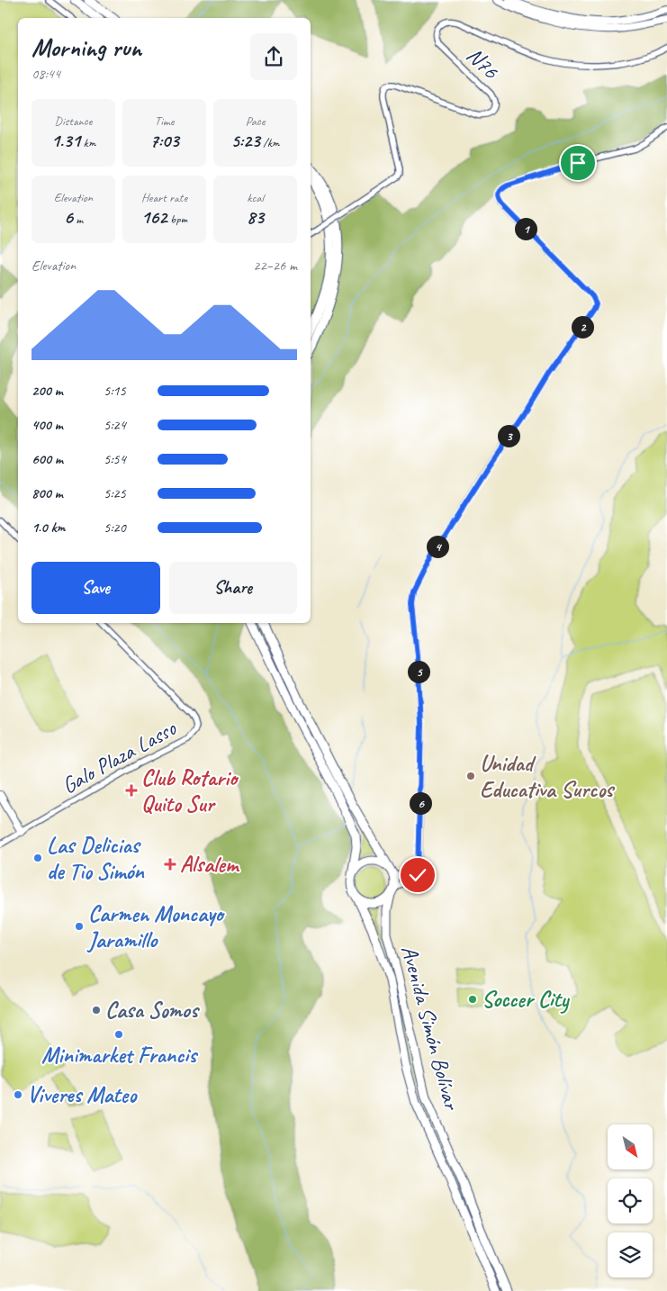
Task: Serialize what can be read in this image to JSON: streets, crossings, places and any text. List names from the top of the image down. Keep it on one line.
{"streets":{"highway":["Avenida Simón Bolívar"],"street":["N76","Galo Plaza Lasso"]},"places":{"other":["Unidad Educativa Surcos","Las Delicias de Tio Simón","Carmen Moncayo Jaramillo","Soccer City","Casa Somos","Minimarket Francis","Viveres Mateo"],"health":["Club Rotario Quito Sur","Alsalem"]},"north":"bottom right","page":{"heading":["Morning run","08:44"],"stats":[["Distance","1.31 km"],["Time","7:03"],["Pace","5:23 /km"],["Elevation","6 m"],["Heart rate","162 bpm"],["kcal","83"]],"pins":["1","2","3","4","5","6"],"chart":["Elevation","22–26 m"],"list":[{"name":"200 m","note":"5:15"},{"name":"400 m","note":"5:24"},{"name":"600 m","note":"5:54"},{"name":"800 m","note":"5:25"},{"name":"1.0 km","note":"5:20"}],"buttons":["Save","Share"]}}
